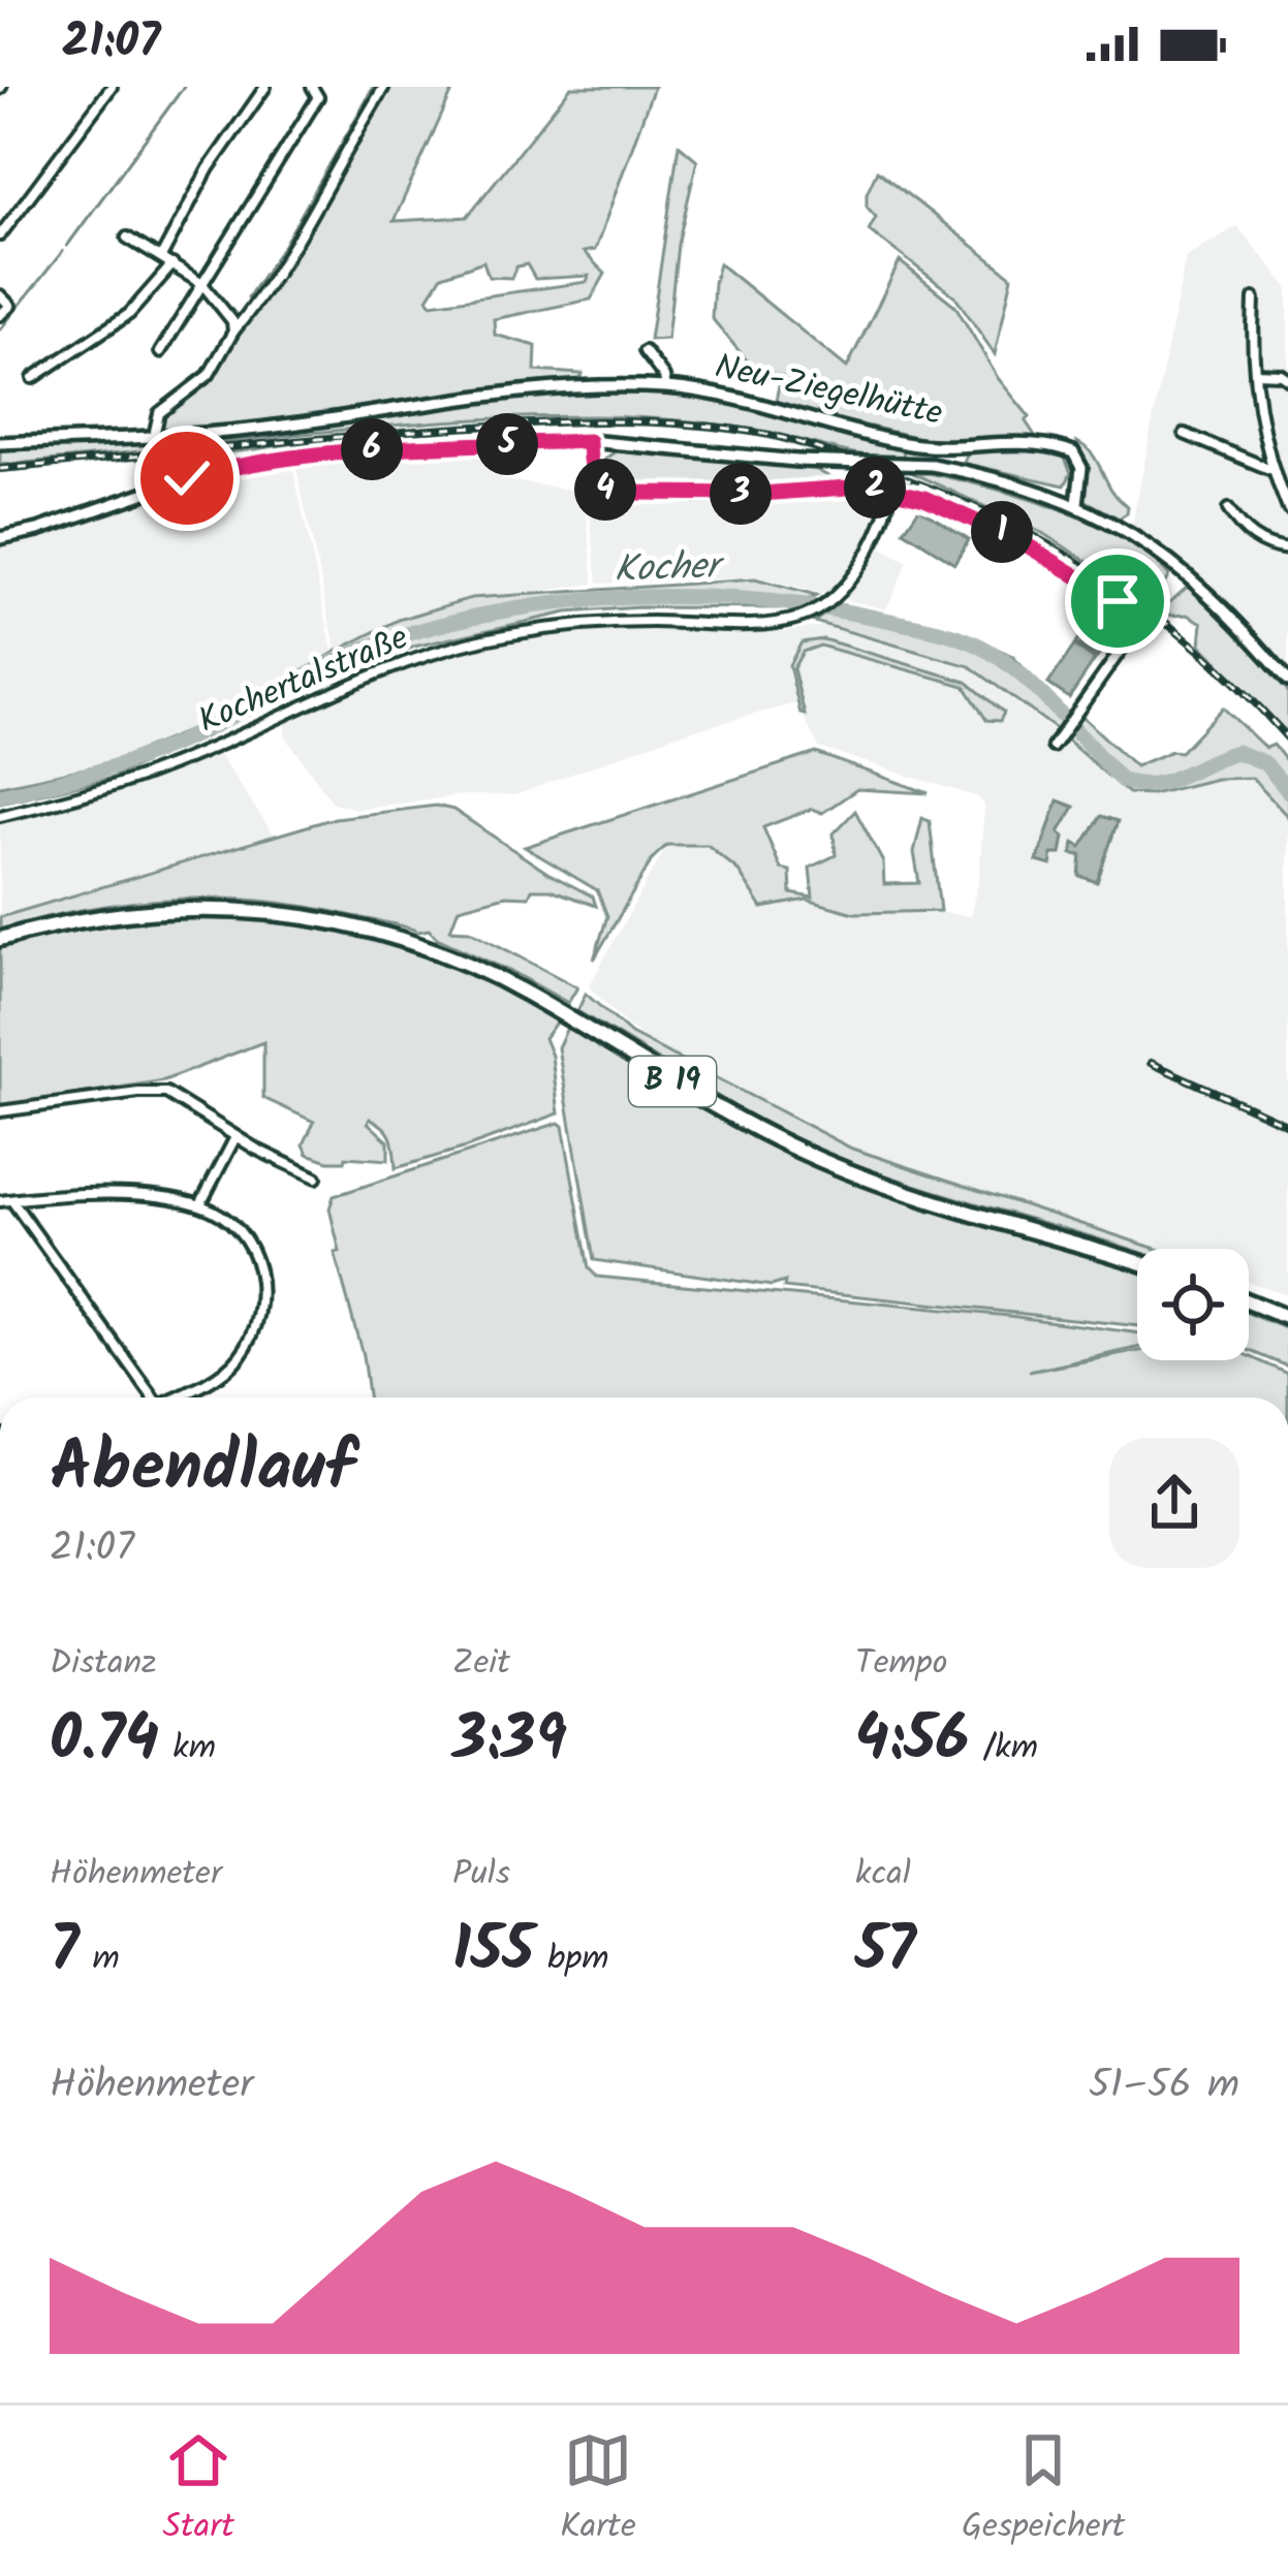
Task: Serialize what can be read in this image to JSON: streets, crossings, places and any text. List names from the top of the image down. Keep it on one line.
{"streets":{"highway":["B 19"],"street":["Neu-Ziegelhütte","Kochertalstraße"]},"water":["Kocher"],"page":{"status":"21:07","pins":["5","6","2","4","3","1"],"heading":["Abendlauf","21:07"],"stats":[["Distanz","0.74 km"],["Zeit","3:39"],["Tempo","4:56 /km"],["Höhenmeter","7 m"],["Puls","155 bpm"],["kcal","57"]],"chart":["Höhenmeter","51–56 m"],"tabs":["Start","Karte","Gespeichert"]}}
